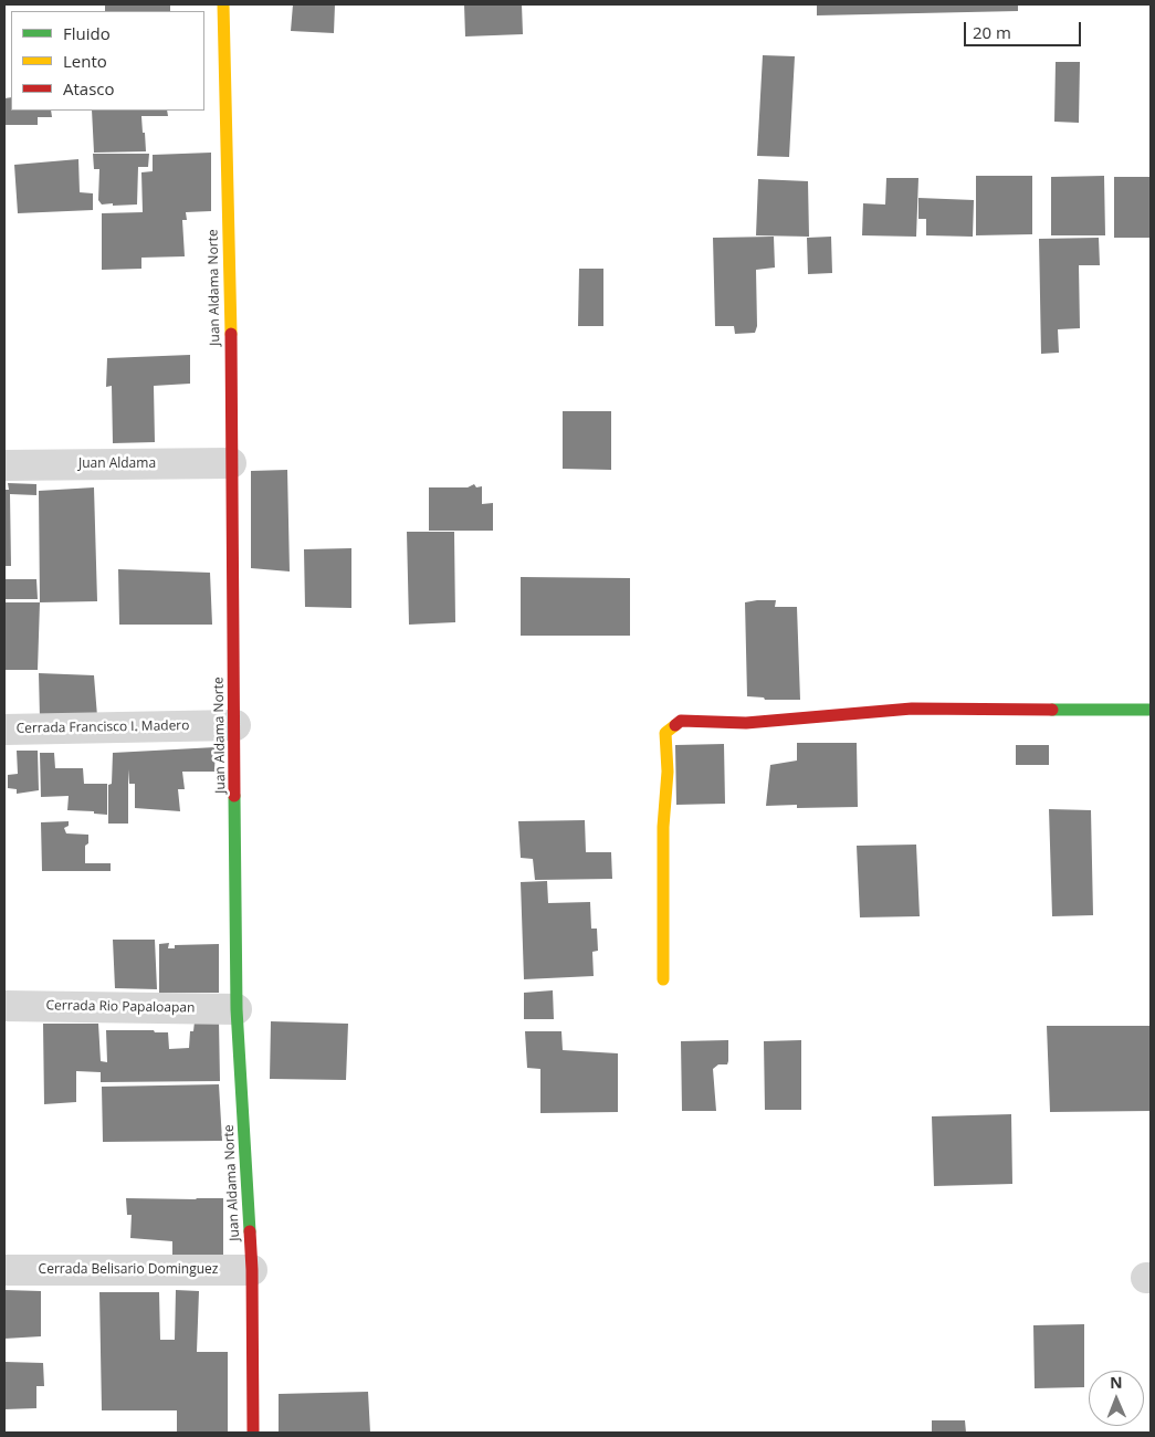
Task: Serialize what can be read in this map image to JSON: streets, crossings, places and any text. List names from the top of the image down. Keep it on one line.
{"streets":{"street":["Juan Aldama Norte","Juan Aldama","Cerrada Francisco I. Madero","Cerrada Rio Papaloapan","Cerrada Belisario Dominguez"]},"crossings":[["Juan Aldama Norte","Juan Aldama"],["Juan Aldama Norte","Cerrada Francisco I. Madero"],["Juan Aldama Norte","Cerrada Rio Papaloapan"],["Juan Aldama Norte","Cerrada Belisario Dominguez"]],"legend":["Fluido","Lento","Atasco"],"scale_bar":"20 m","north":"top"}
